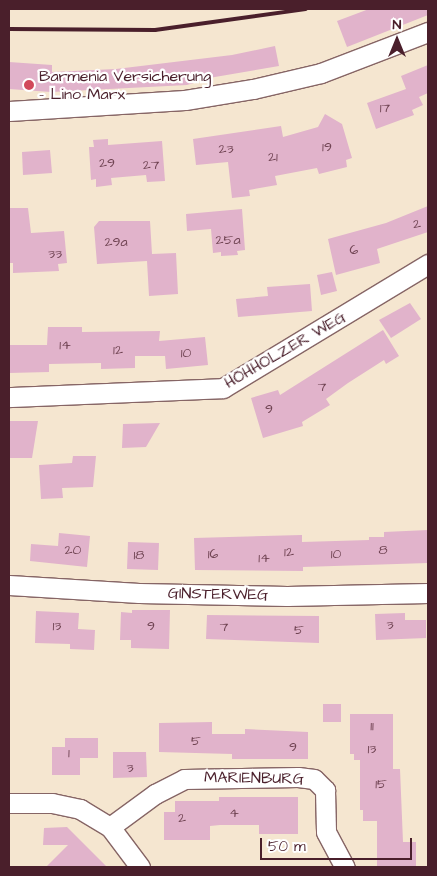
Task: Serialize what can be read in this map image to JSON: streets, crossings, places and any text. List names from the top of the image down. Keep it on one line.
{"streets":{"street":["HÖHHOLZER WEG","GINSTERWEG","MARIENBURG"]},"places":["Barmenia Versicherung - Lino Marx"],"house_numbers":["17","19","23","21","29","27","2","25a","29a","6","33","14","12","10","7","9","20","8","12","16","10","18","14","3","13","9","7","5","11","5","9","13","1","3","15","4","2"],"scale_bar":"50 m","north":"top"}
